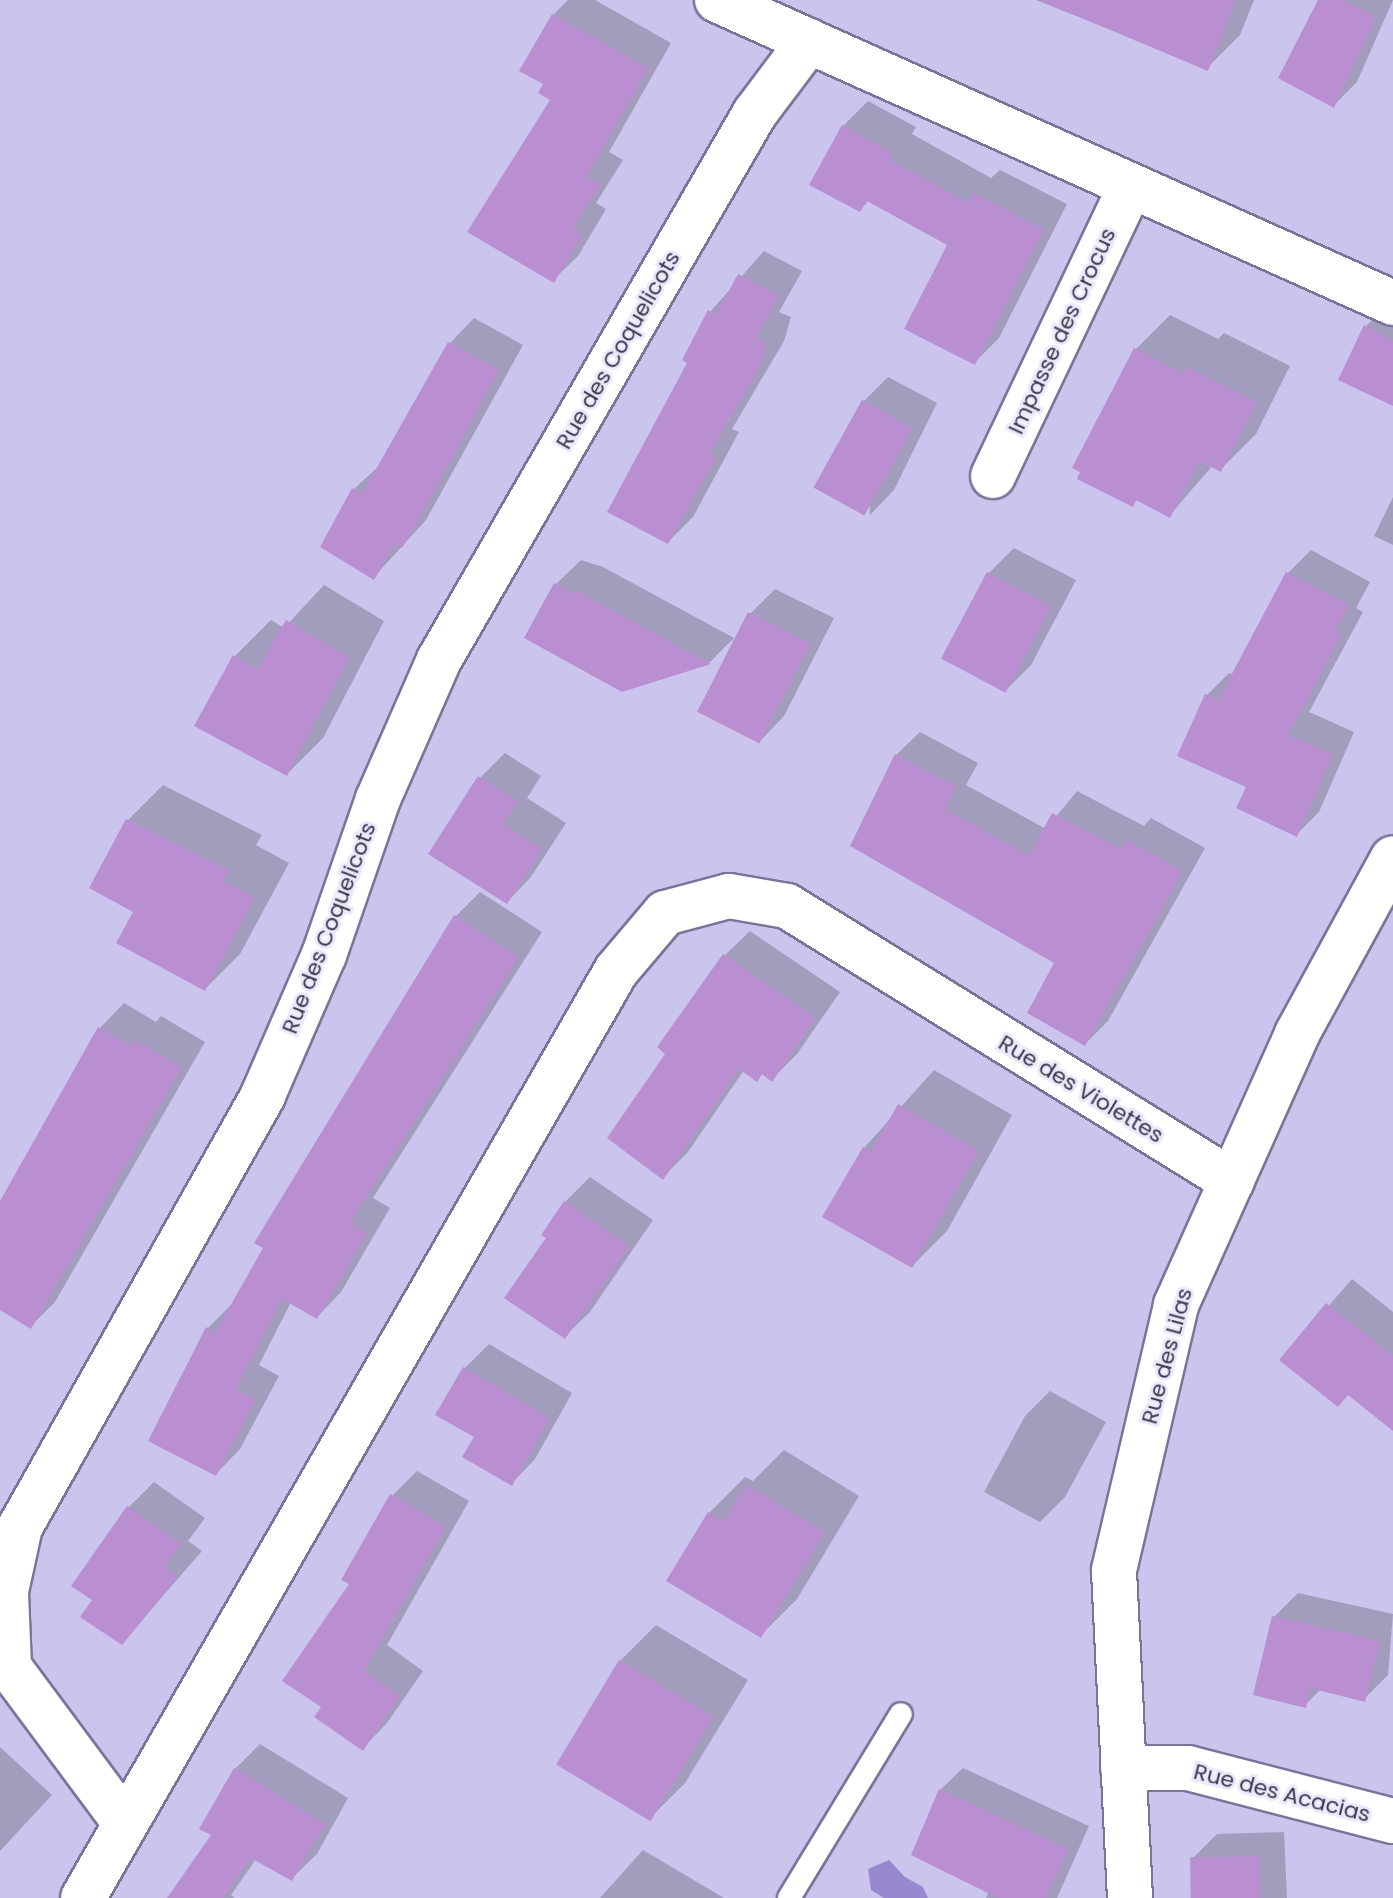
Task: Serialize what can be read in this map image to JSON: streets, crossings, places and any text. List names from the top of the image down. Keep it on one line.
{"streets":{"street":["Impasse des Crocus","Rue des Coquelicots","Rue des Violettes","Rue des Lilas","Rue des Acacias"]},"crossings":[["Rue des Coquelicots","Rue des Violettes"],["Rue des Violettes","Rue des Lilas"],["Rue des Lilas","Rue des Acacias"]]}
